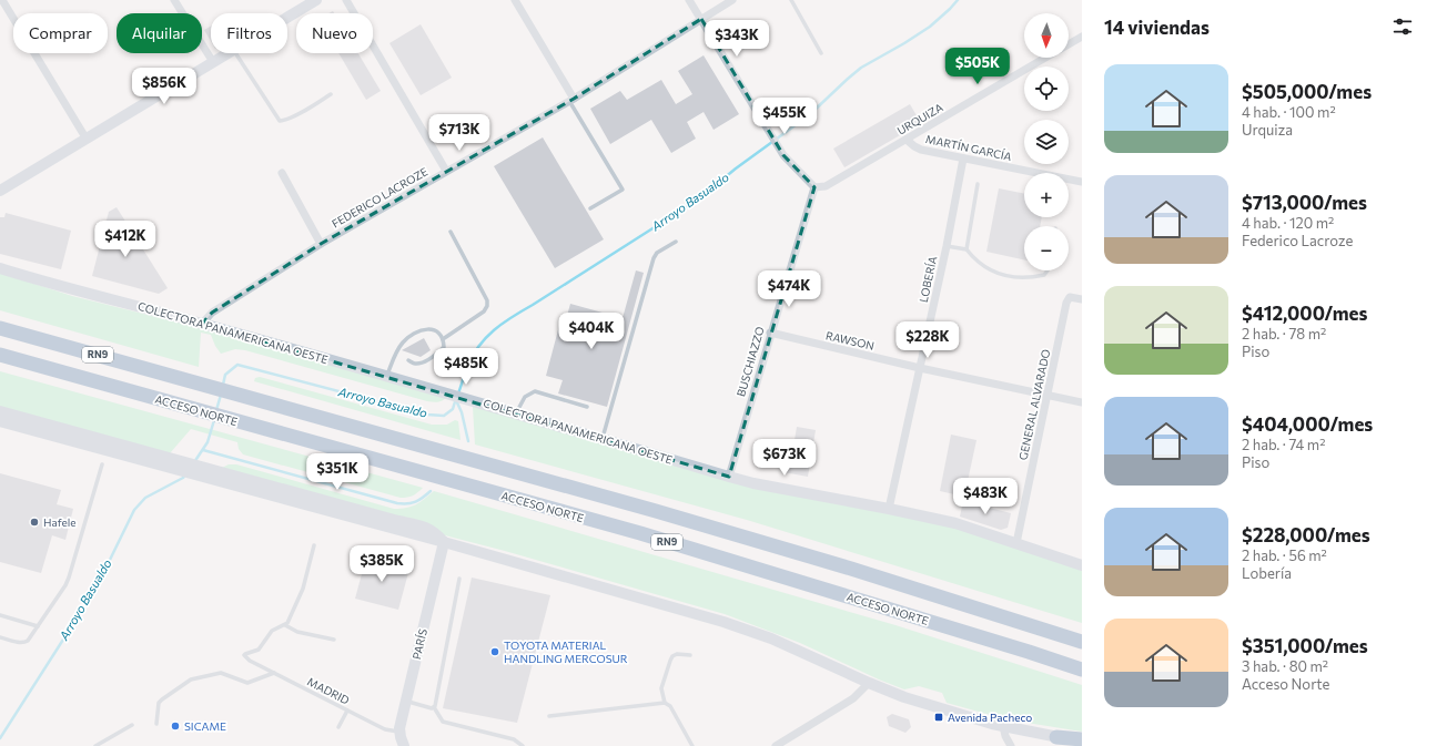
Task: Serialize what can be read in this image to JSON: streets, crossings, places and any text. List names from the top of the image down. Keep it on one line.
{"streets":{"highway":["RN9","ACCESO NORTE"],"street":["URQUIZA","MARTÍN GARCÍA","FEDERICO LACROZE","LOBERÍA","COLECTORA PANAMERICANA OESTE","RAWSON","BUSCHIAZZO","GENERAL ALVARADO","PARÍS"],"lane":["MADRID"]},"crossings":[["URQUIZA","MARTÍN GARCÍA"],["URQUIZA","BUSCHIAZZO"],["MARTÍN GARCÍA","LOBERÍA"],["FEDERICO LACROZE","COLECTORA PANAMERICANA OESTE"],["LOBERÍA","COLECTORA PANAMERICANA OESTE"],["LOBERÍA","RAWSON"],["COLECTORA PANAMERICANA OESTE","BUSCHIAZZO"],["COLECTORA PANAMERICANA OESTE","GENERAL ALVARADO"],["RAWSON","BUSCHIAZZO"],["RAWSON","GENERAL ALVARADO"],["PARÍS","MADRID"]],"water":["Arroyo Basualdo"],"places":{"other":["Hafele","TOYOTA MATERIAL HANDLING MERCOSUR","SICAME"],"transit":["Avenida Pacheco"]},"north":"bottom","page":{"heading":"14 viviendas","map_buttons":["+","−"],"chip":["Comprar","Alquilar","Filtros","Nuevo"],"price":["$343K","$505K","$856K","$455K","$713K","$412K","$474K","$404K","$228K","$485K","$673K","$351K","$483K","$385K"],"list":[{"name":"$505,000/mes","note":"4 hab. · 100 m² · Urquiza"},{"name":"$713,000/mes","note":"4 hab. · 120 m² · Federico Lacroze"},{"name":"$412,000/mes","note":"2 hab. · 78 m² · Piso"},{"name":"$404,000/mes","note":"2 hab. · 74 m² · Piso"},{"name":"$228,000/mes","note":"2 hab. · 56 m² · Lobería"},{"name":"$351,000/mes","note":"3 hab. · 80 m² · Acceso Norte"}]}}
